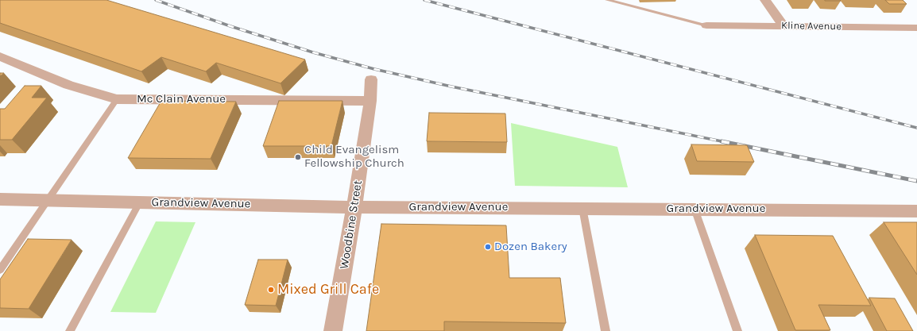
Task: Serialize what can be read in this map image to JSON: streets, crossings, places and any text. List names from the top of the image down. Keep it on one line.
{"streets":{"street":["Kline Avenue","Mc Clain Avenue","Grandview Avenue","Woodbine Street"]},"crossings":[["Mc Clain Avenue","Woodbine Street"],["Grandview Avenue","Woodbine Street"]],"places":["Child Evangelism Fellowship Church","Dozen Bakery","Mixed Grill Cafe"]}
